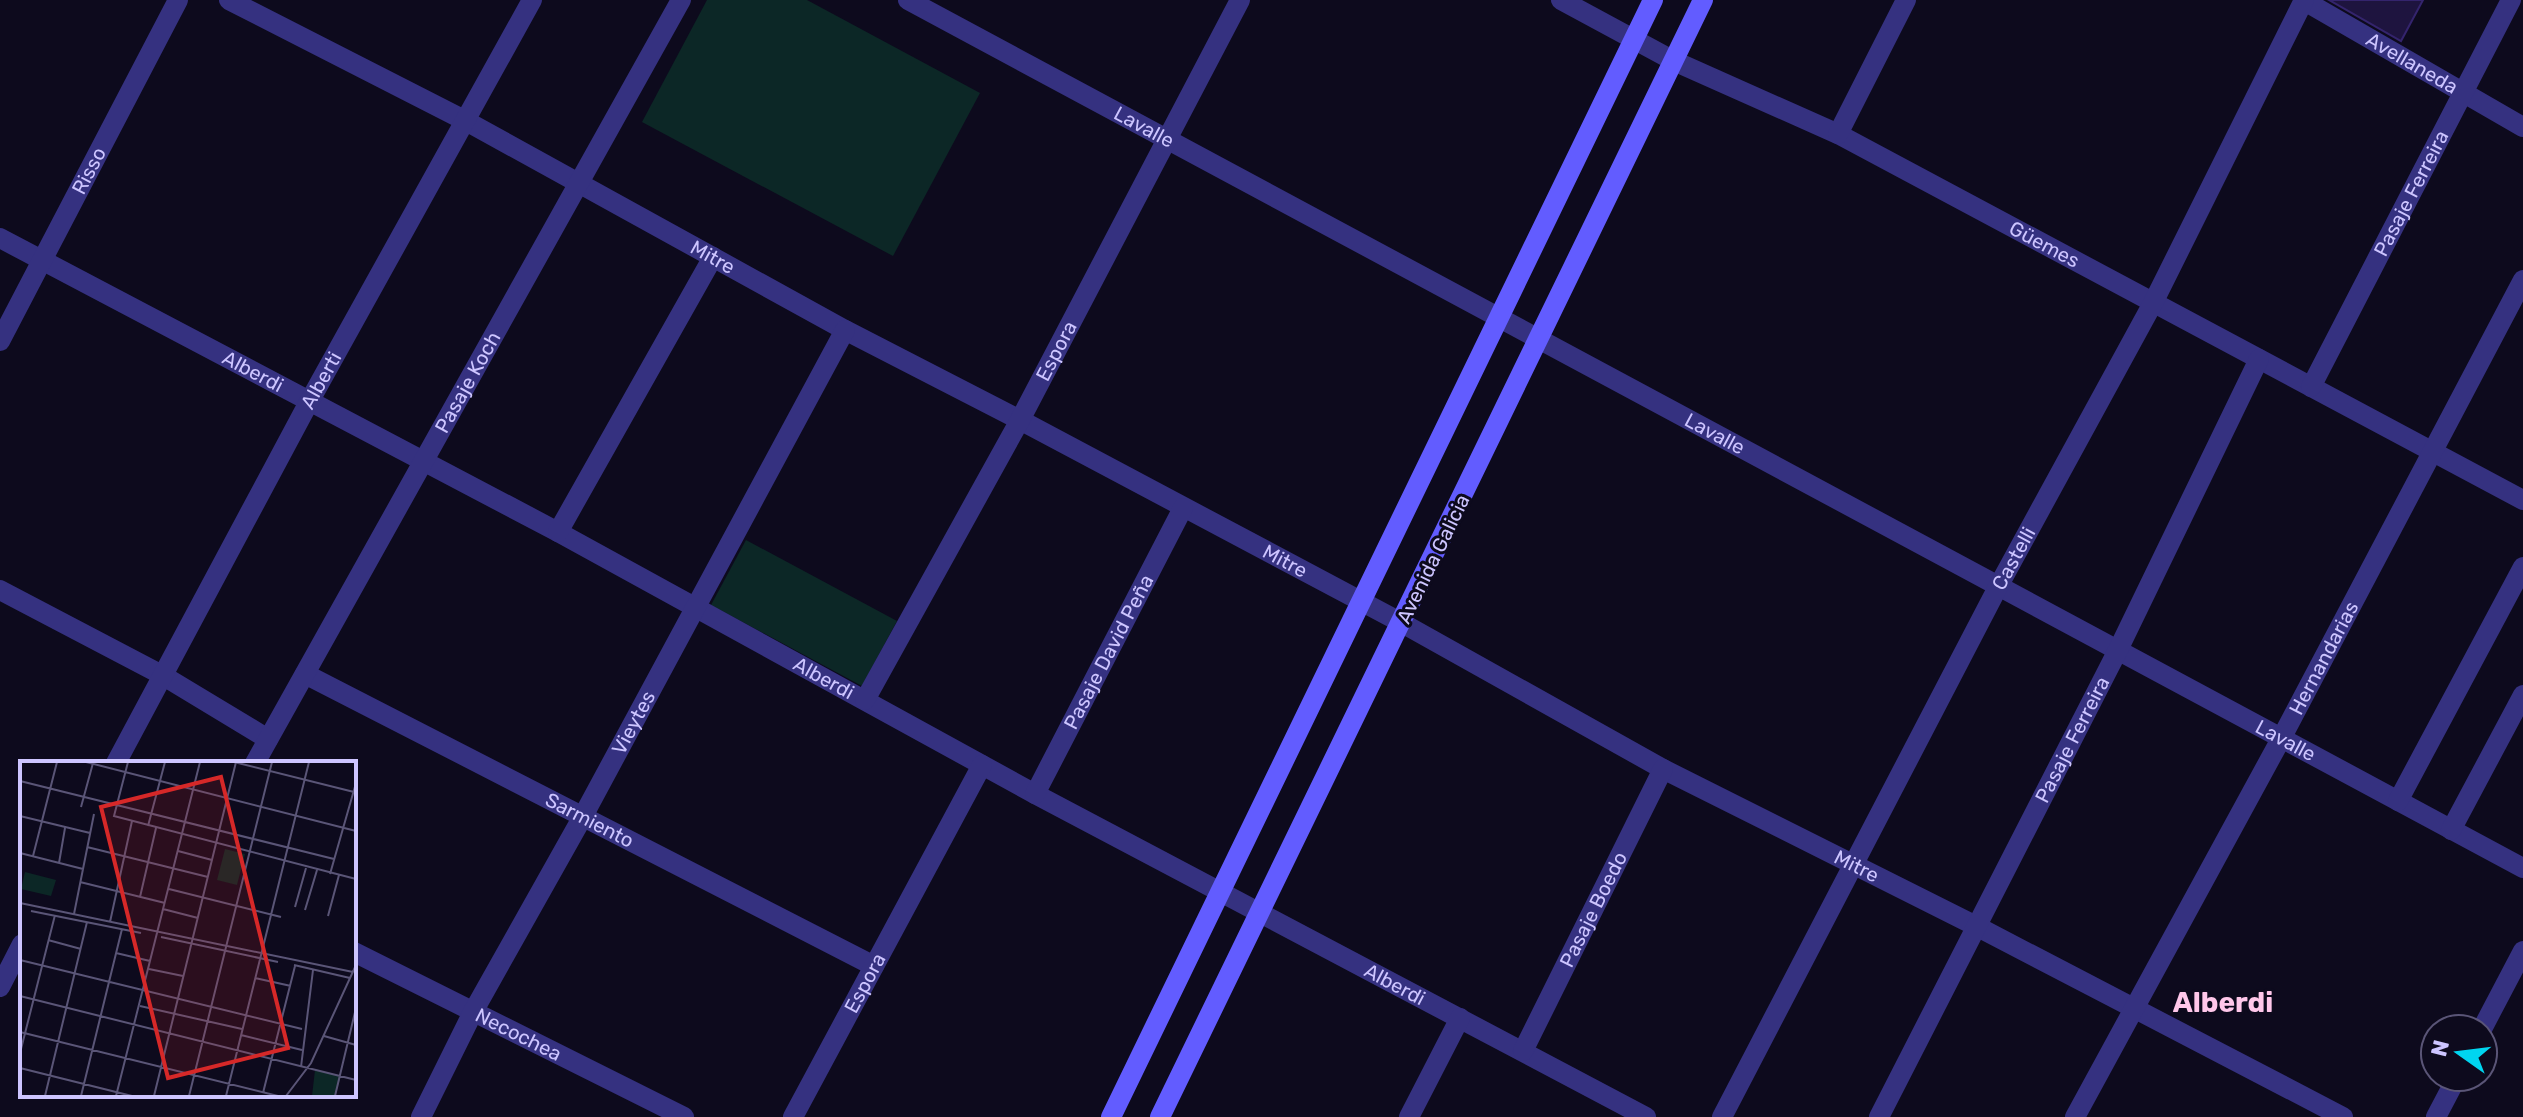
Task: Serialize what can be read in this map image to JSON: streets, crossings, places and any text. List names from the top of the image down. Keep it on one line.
{"streets":{"main road":["Avenida Galicia"],"street":["Avellaneda","Lavalle","Risso","Pasaje Ferreira","Güemes","Mitre","Espora","Alberdi","Alberti","Pasaje Koch","Castelli","Pasaje David Peña","Hernandarias","Vieytes","Sarmiento","Pasaje Boedo","Necochea"]},"crossings":[["Avellaneda","Pasaje Ferreira"],["Avellaneda","Castelli"],["Lavalle","Pasaje Ferreira"],["Lavalle","Espora"],["Lavalle","Avenida Galicia"],["Lavalle","Castelli"],["Lavalle","Hernandarias"],["Risso","Alberdi"],["Pasaje Ferreira","Güemes"],["Pasaje Ferreira","Mitre"],["Güemes","Avenida Galicia"],["Güemes","Castelli"],["Güemes","Hernandarias"],["Mitre","Espora"],["Mitre","Alberti"],["Mitre","Pasaje Koch"],["Mitre","Avenida Galicia"],["Mitre","Castelli"],["Mitre","Pasaje David Peña"],["Mitre","Hernandarias"],["Mitre","Vieytes"],["Mitre","Pasaje Boedo"],["Espora","Alberdi"],["Espora","Sarmiento"],["Alberdi","Alberti"],["Alberdi","Pasaje Koch"],["Alberdi","Avenida Galicia"],["Alberdi","Pasaje David Peña"],["Alberdi","Vieytes"],["Alberdi","Pasaje Boedo"],["Pasaje Koch","Sarmiento"],["Vieytes","Sarmiento"],["Vieytes","Necochea"]],"districts":["Alberdi"],"north":"left"}
